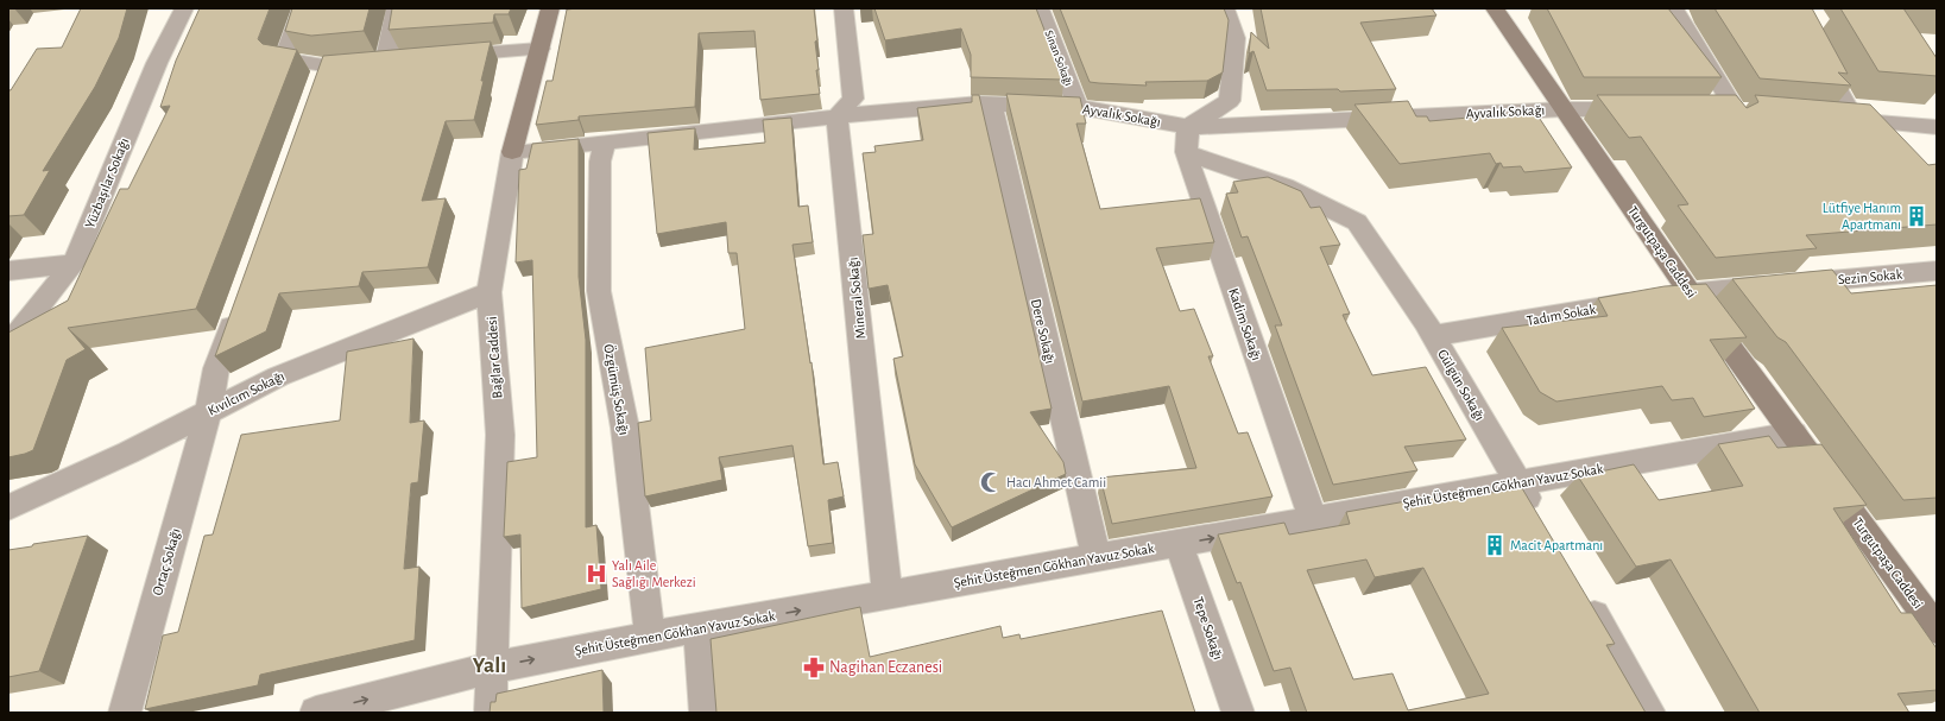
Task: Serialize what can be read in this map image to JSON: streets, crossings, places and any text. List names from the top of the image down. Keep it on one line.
{"streets":{"street":["Sinan Sokağı","Ayvalık Sokağı","Yüzbaşılar Sokağı","Turgutpaşa Caddesi","Sezin Sokak","Mineral Sokağı","Tadım Sokak","Kadim Sokağı","Dere Sokağı","Bağlar Caddesi","Gülgün Sokağı","Özgümüş Sokağı","Kıvılcım Sokağı","Şehit Üsteğmen Gökhan Yavuz Sokak","Ortaç Sokağı","Tepe Sokağı"]},"crossings":[["Sinan Sokağı","Ayvalık Sokağı"],["Ayvalık Sokağı","Turgutpaşa Caddesi"],["Ayvalık Sokağı","Mineral Sokağı"],["Ayvalık Sokağı","Kadim Sokağı"],["Ayvalık Sokağı","Dere Sokağı"],["Ayvalık Sokağı","Bağlar Caddesi"],["Ayvalık Sokağı","Gülgün Sokağı"],["Ayvalık Sokağı","Özgümüş Sokağı"],["Turgutpaşa Caddesi","Sezin Sokak"],["Turgutpaşa Caddesi","Tadım Sokak"],["Turgutpaşa Caddesi","Şehit Üsteğmen Gökhan Yavuz Sokak"],["Sezin Sokak","Tadım Sokak"],["Mineral Sokağı","Şehit Üsteğmen Gökhan Yavuz Sokak"],["Tadım Sokak","Gülgün Sokağı"],["Kadim Sokağı","Gülgün Sokağı"],["Kadim Sokağı","Şehit Üsteğmen Gökhan Yavuz Sokak"],["Dere Sokağı","Şehit Üsteğmen Gökhan Yavuz Sokak"],["Bağlar Caddesi","Kıvılcım Sokağı"],["Bağlar Caddesi","Şehit Üsteğmen Gökhan Yavuz Sokak"],["Gülgün Sokağı","Şehit Üsteğmen Gökhan Yavuz Sokak"],["Özgümüş Sokağı","Şehit Üsteğmen Gökhan Yavuz Sokak"],["Kıvılcım Sokağı","Ortaç Sokağı"],["Şehit Üsteğmen Gökhan Yavuz Sokak","Tepe Sokağı"]],"one_way":["Şehit Üsteğmen Gökhan Yavuz Sokak"],"districts":["Yalı"],"places":{"building":["Lütfiye Hanım Apartmanı","Macit Apartmanı"],"mosque":["Hacı Ahmet Camii"],"hospital":["Yalı Aile Sağlığı Merkezi"],"pharmacy":["Nagihan Eczanesi"]}}
